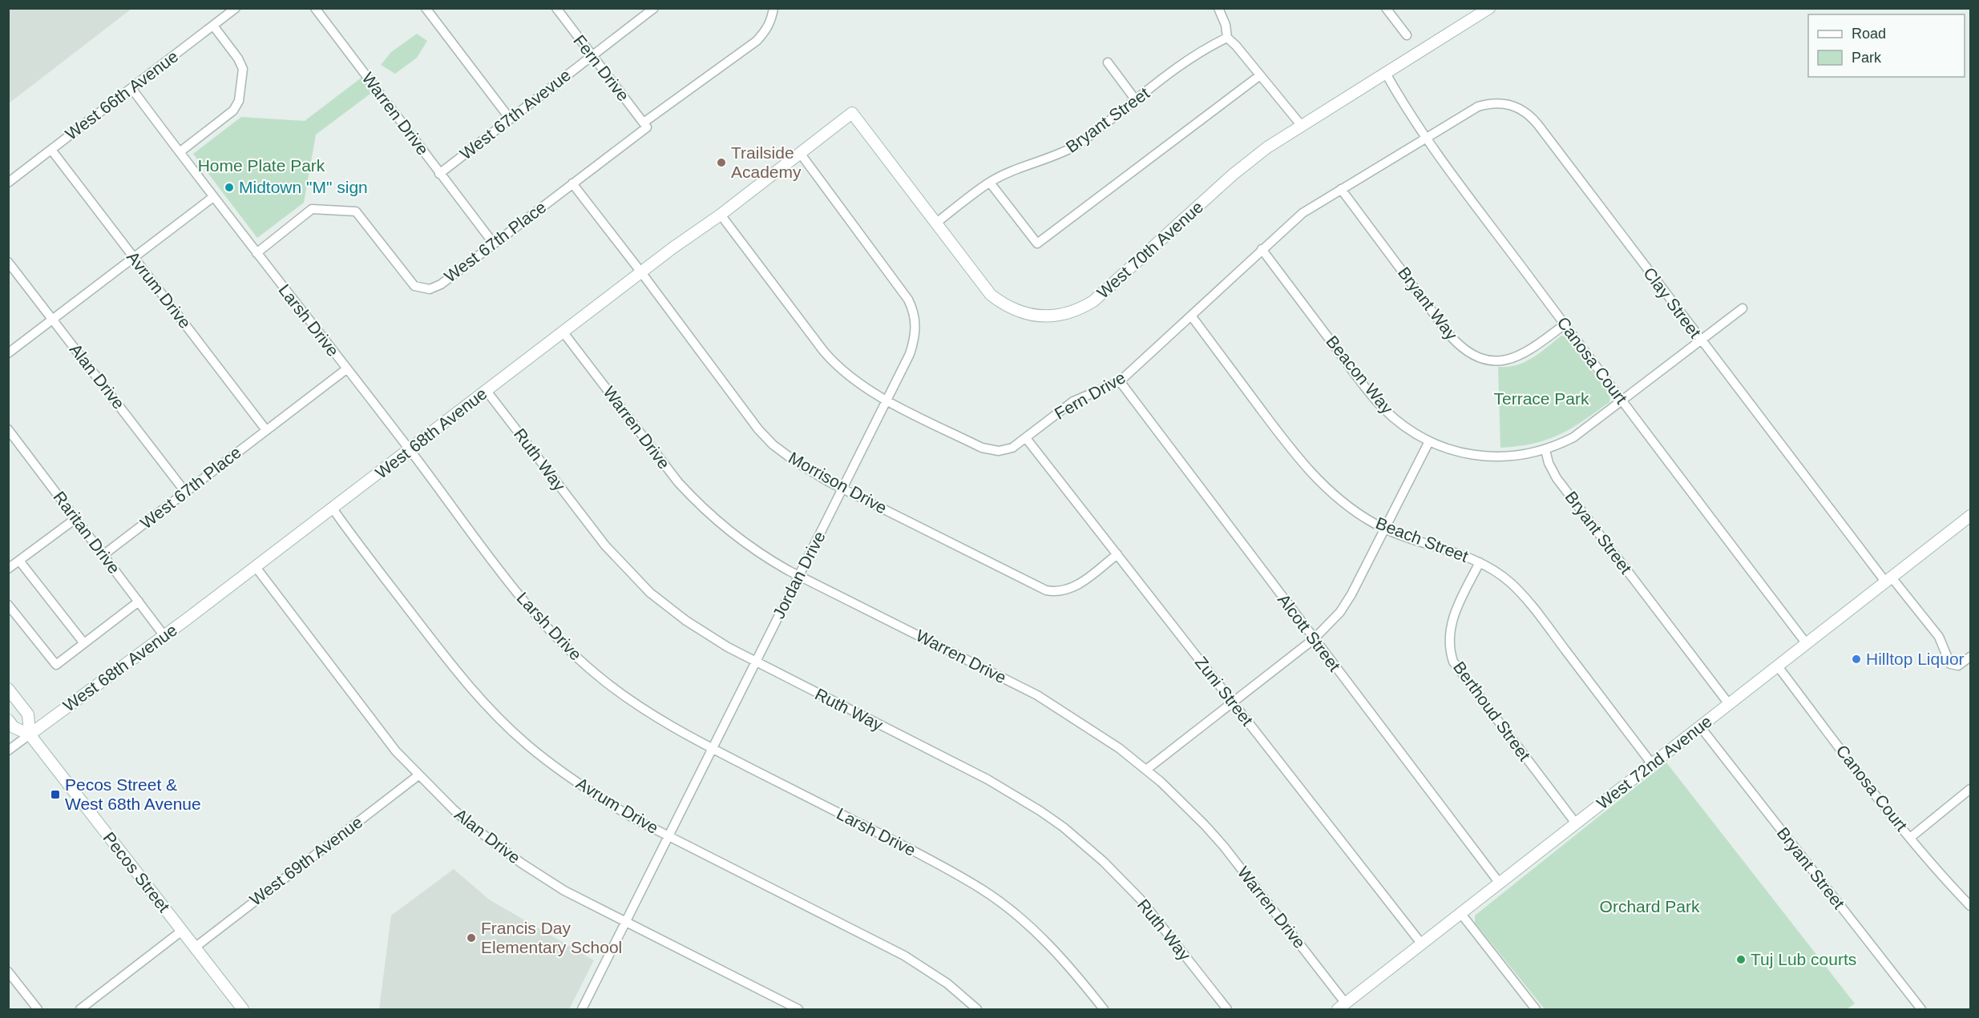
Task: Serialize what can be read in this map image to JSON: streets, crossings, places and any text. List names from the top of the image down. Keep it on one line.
{"streets":{"street":["Fern Drive","West 66th Avenue","Warren Drive","West 67th Avevue","Bryant Street","West 67th Place","West 70th Avenue","Avrum Drive","Clay Street","Bryant Way","Larsh Drive","Canosa Court","Beacon Way","Alan Drive","West 68th Avenue","Ruth Way","Morrison Drive","Raritan Drive","Beach Street","Jordan Drive","Alcott Street","Zuni Street","Berthoud Street","West 72nd Avenue","West 69th Avenue","Pecos Street"]},"crossings":[["Fern Drive","West 67th Avevue"],["Fern Drive","West 67th Place"],["Fern Drive","Clay Street"],["Fern Drive","Bryant Way"],["Fern Drive","Canosa Court"],["Fern Drive","Beacon Way"],["Fern Drive","West 68th Avenue"],["Fern Drive","Beach Street"],["Fern Drive","Jordan Drive"],["Fern Drive","Alcott Street"],["Fern Drive","Zuni Street"],["West 66th Avenue","Avrum Drive"],["West 66th Avenue","Larsh Drive"],["Warren Drive","West 67th Avevue"],["Warren Drive","West 67th Place"],["Warren Drive","West 68th Avenue"],["Warren Drive","Jordan Drive"],["Warren Drive","West 72nd Avenue"],["Bryant Street","West 70th Avenue"],["Bryant Street","Beacon Way"],["Bryant Street","West 72nd Avenue"],["West 67th Place","Avrum Drive"],["West 67th Place","Larsh Drive"],["West 67th Place","Alan Drive"],["West 67th Place","Morrison Drive"],["West 67th Place","Raritan Drive"],["West 70th Avenue","Canosa Court"],["West 70th Avenue","West 68th Avenue"],["Avrum Drive","West 68th Avenue"],["Avrum Drive","Jordan Drive"],["Clay Street","Canosa Court"],["Clay Street","Beacon Way"],["Clay Street","West 72nd Avenue"],["Bryant Way","Canosa Court"],["Larsh Drive","West 68th Avenue"],["Larsh Drive","Jordan Drive"],["Canosa Court","Beacon Way"],["Canosa Court","West 72nd Avenue"],["Alan Drive","West 68th Avenue"],["Alan Drive","Jordan Drive"],["Alan Drive","West 69th Avenue"],["West 68th Avenue","Ruth Way"],["West 68th Avenue","Morrison Drive"],["West 68th Avenue","Raritan Drive"],["West 68th Avenue","Jordan Drive"],["West 68th Avenue","Pecos Street"],["Ruth Way","Jordan Drive"],["Morrison Drive","Jordan Drive"],["Morrison Drive","Zuni Street"],["Beach Street","Berthoud Street"],["Beach Street","West 72nd Avenue"],["Alcott Street","West 72nd Avenue"],["Zuni Street","West 72nd Avenue"],["Berthoud Street","West 72nd Avenue"],["West 69th Avenue","Pecos Street"]],"parks":["Home Plate Park","Terrace Park","Orchard Park"],"places":{"other":["Trailside Academy","Midtown \"M\" sign","Hilltop Liquor","Francis Day Elementary School","Tuj Lub courts"],"transit":["Pecos Street & West 68th Avenue"]},"legend":["Road","Park"]}
